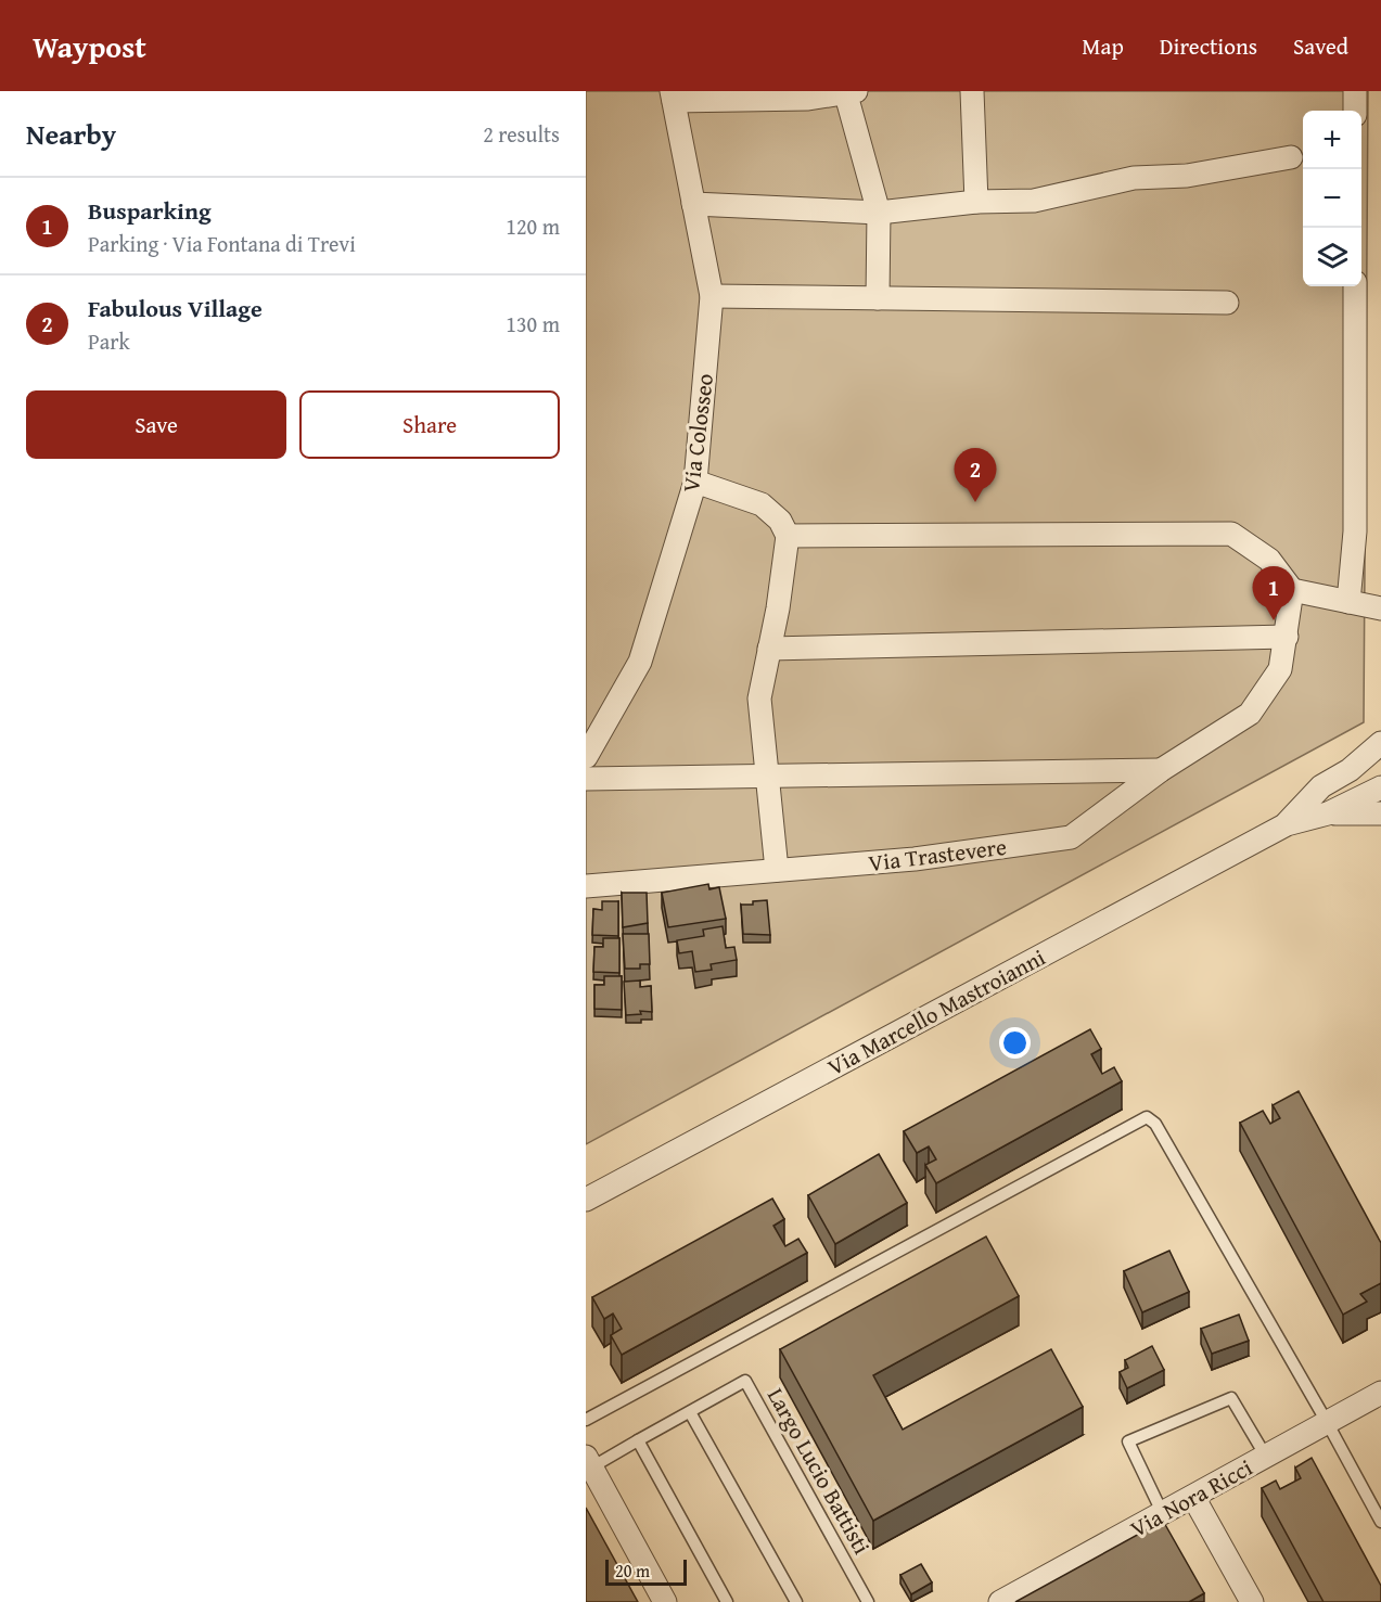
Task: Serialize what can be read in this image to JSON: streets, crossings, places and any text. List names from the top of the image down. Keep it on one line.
{"streets":{"street":["Via Colosseo","Via Trastevere","Via Marcello Mastroianni","Via Nora Ricci"],"lane":["Largo Lucio Battisti"]},"scale_bar":"20 m","page":{"header":"Waypost","nav":["Map","Directions","Saved"],"heading":["Nearby","2 results"],"map_buttons":["+","−"],"list":[{"mark":"1","name":"Busparking","note":"Parking · Via Fontana di Trevi","value":"120 m"},{"mark":"2","name":"Fabulous Village","note":"Park","value":"130 m"}],"buttons":["Save","Share"],"pins":["2","1"],"scale":"20 m"}}
